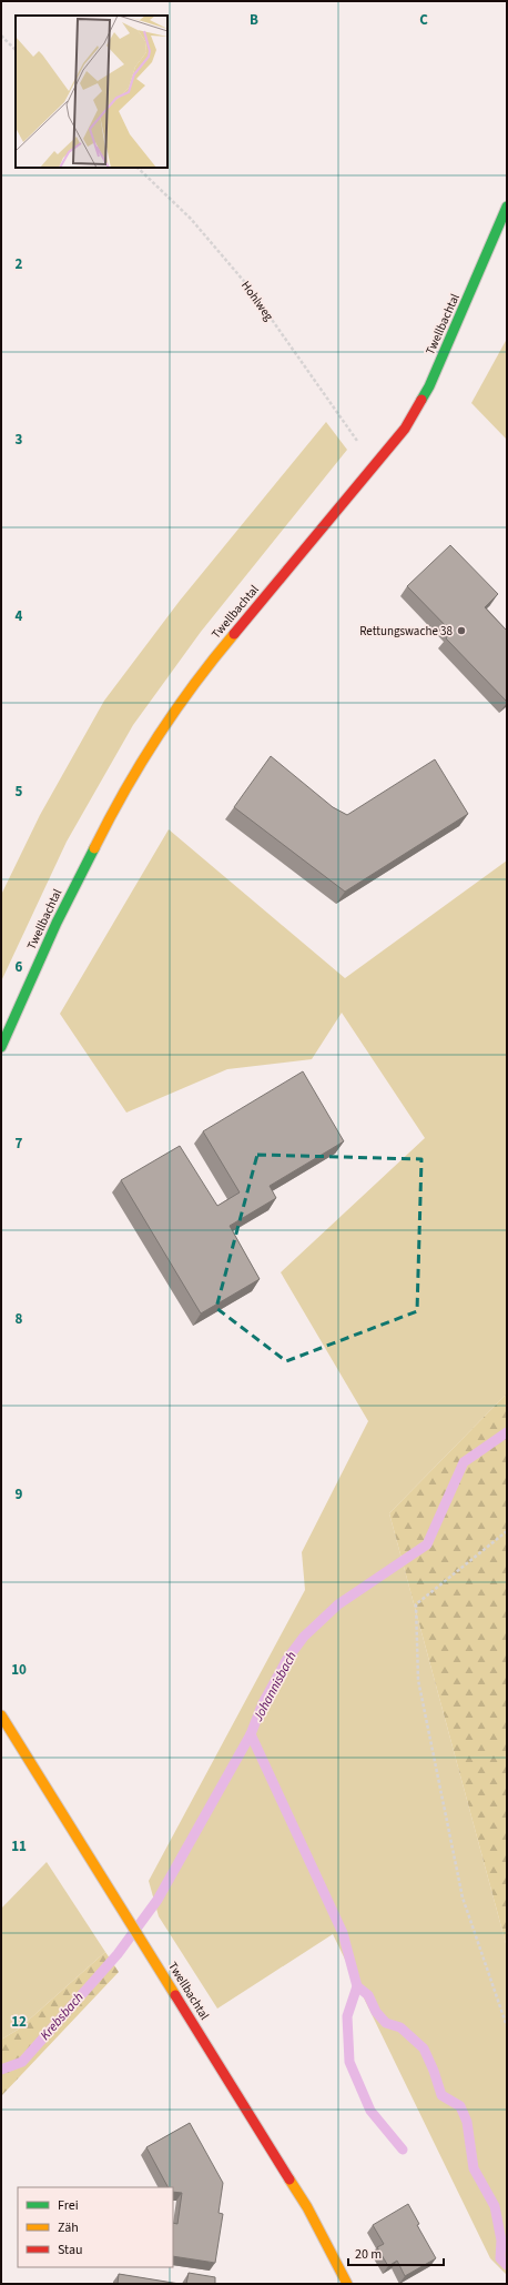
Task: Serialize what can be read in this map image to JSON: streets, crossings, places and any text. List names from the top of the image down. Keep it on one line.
{"streets":{"street":["Twellbachtal"],"path":["Hohlweg"]},"water":["Johannisbach","Krebsbach"],"places":["Rettungswache 38"],"legend":["Frei","Zäh","Stau"],"scale_bar":"20 m","grid":{"columns":["B","C"],"rows":["2","3","4","5","6","7","8","9","10","11","12"]}}
